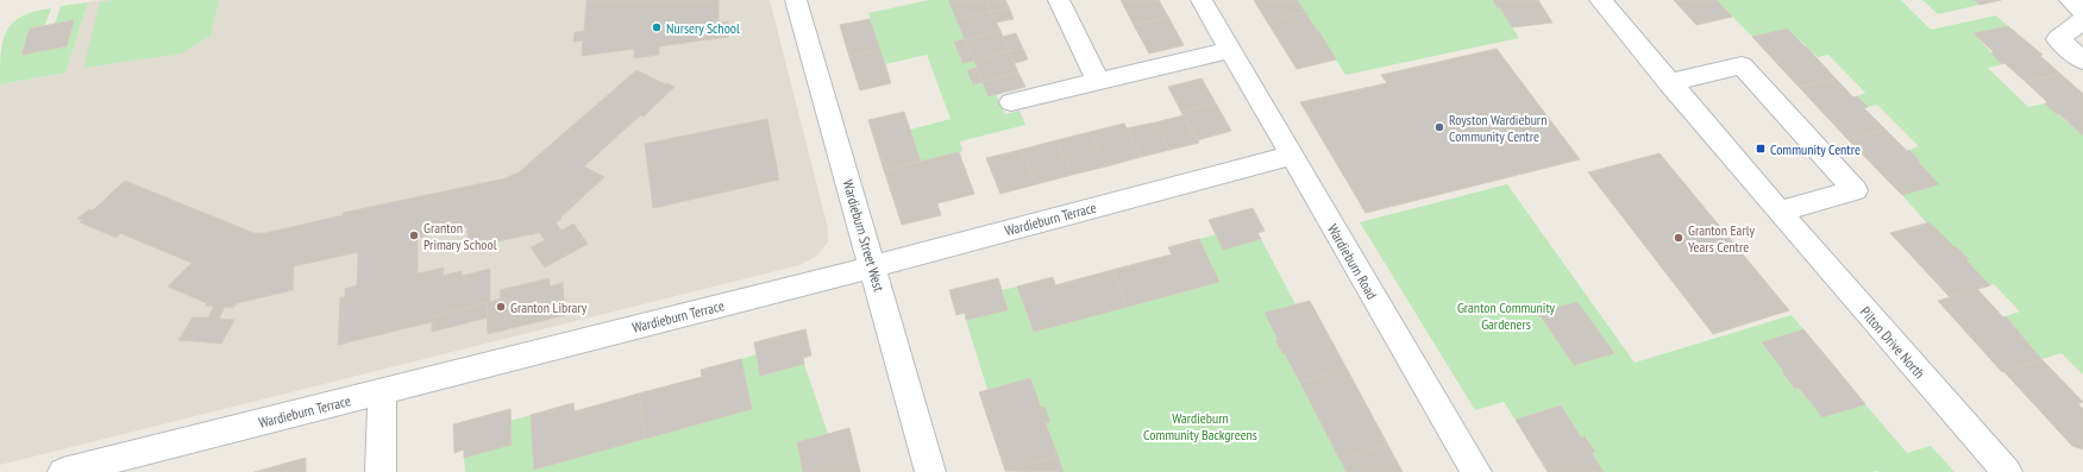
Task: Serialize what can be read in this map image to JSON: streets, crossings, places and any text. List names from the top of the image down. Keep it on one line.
{"streets":{"street":["Wardieburn Terrace","Wardieburn Street West","Wardieburn Road","Pilton Drive North"]},"crossings":[["Wardieburn Terrace","Wardieburn Street West"],["Wardieburn Terrace","Wardieburn Road"]],"parks":["Granton Community Gardeners","Wardieburn Community Backgreens"],"places":{"other":["Nursery School","Royston Wardieburn Community Centre","Granton Primary School","Granton Early Years Centre","Granton Library"],"transit":["Community Centre"]}}
